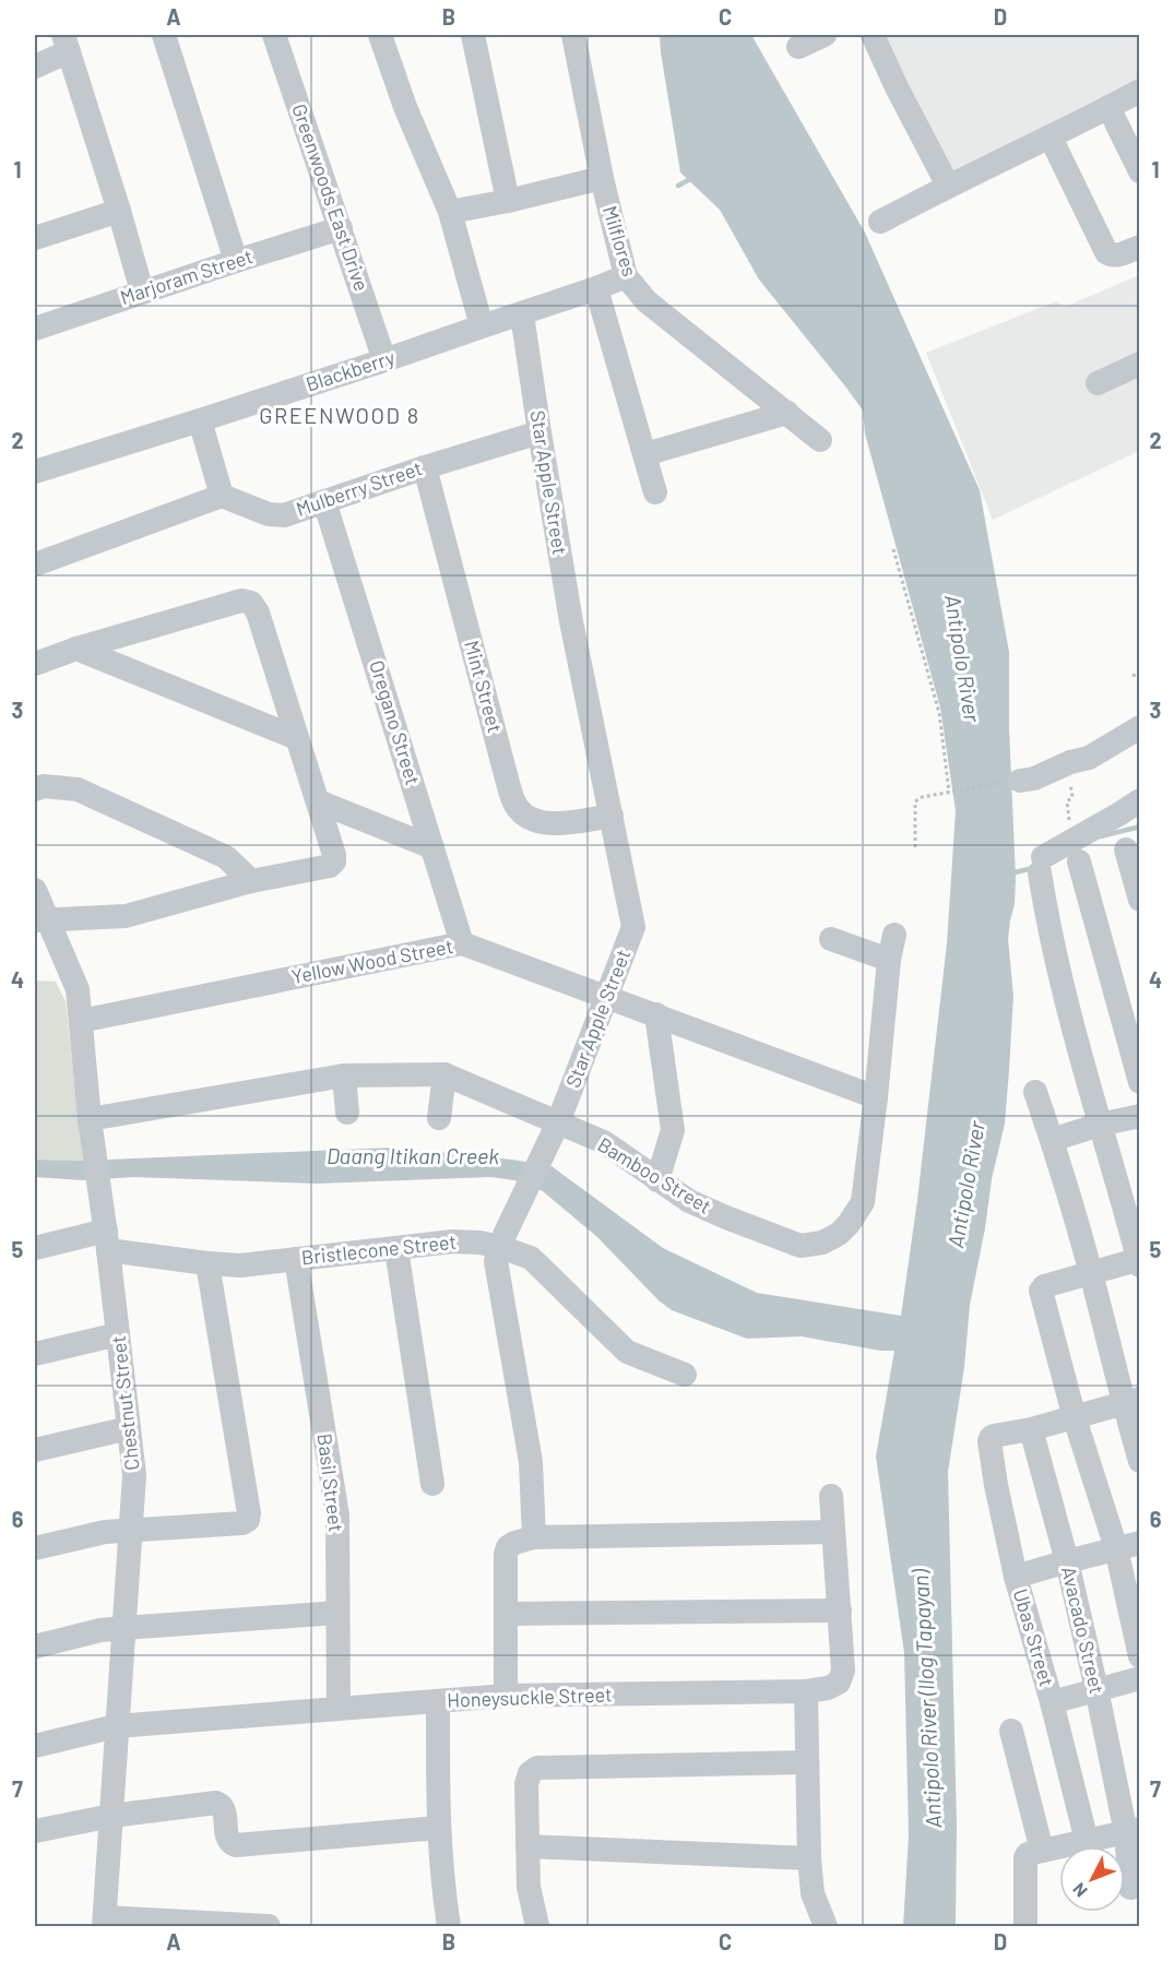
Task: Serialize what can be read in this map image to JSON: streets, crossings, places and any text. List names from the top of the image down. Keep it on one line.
{"streets":{"street":["Greenwoods East Drive","Milflores","Marjoram Street","Blackberry","Star Apple Street","Mulberry Street","Mint Street","Oregano Street","Yellow Wood Street","Bamboo Street","Bristlecone Street","Chestnut Street","Basil Street","Avacado Street","Ubas Street","Honeysuckle Street"]},"crossings":[["Greenwoods East Drive","Marjoram Street"],["Greenwoods East Drive","Blackberry"],["Milflores","Blackberry"],["Blackberry","Star Apple Street"],["Star Apple Street","Mulberry Street"],["Star Apple Street","Mint Street"],["Star Apple Street","Yellow Wood Street"],["Star Apple Street","Bamboo Street"],["Star Apple Street","Bristlecone Street"],["Mulberry Street","Mint Street"],["Mulberry Street","Oregano Street"],["Oregano Street","Yellow Wood Street"],["Yellow Wood Street","Bamboo Street"],["Yellow Wood Street","Chestnut Street"],["Bamboo Street","Chestnut Street"],["Bristlecone Street","Chestnut Street"],["Bristlecone Street","Basil Street"],["Chestnut Street","Honeysuckle Street"],["Basil Street","Honeysuckle Street"],["Avacado Street","Ubas Street"]],"districts":["GREENWOOD 8"],"water":["Antipolo River","Daang Itikan Creek","Antipolo River (Ilog Tapayan)"],"north":"bottom left","grid":{"columns":["A","B","C","D"],"rows":["1","2","3","4","5","6","7"]}}
